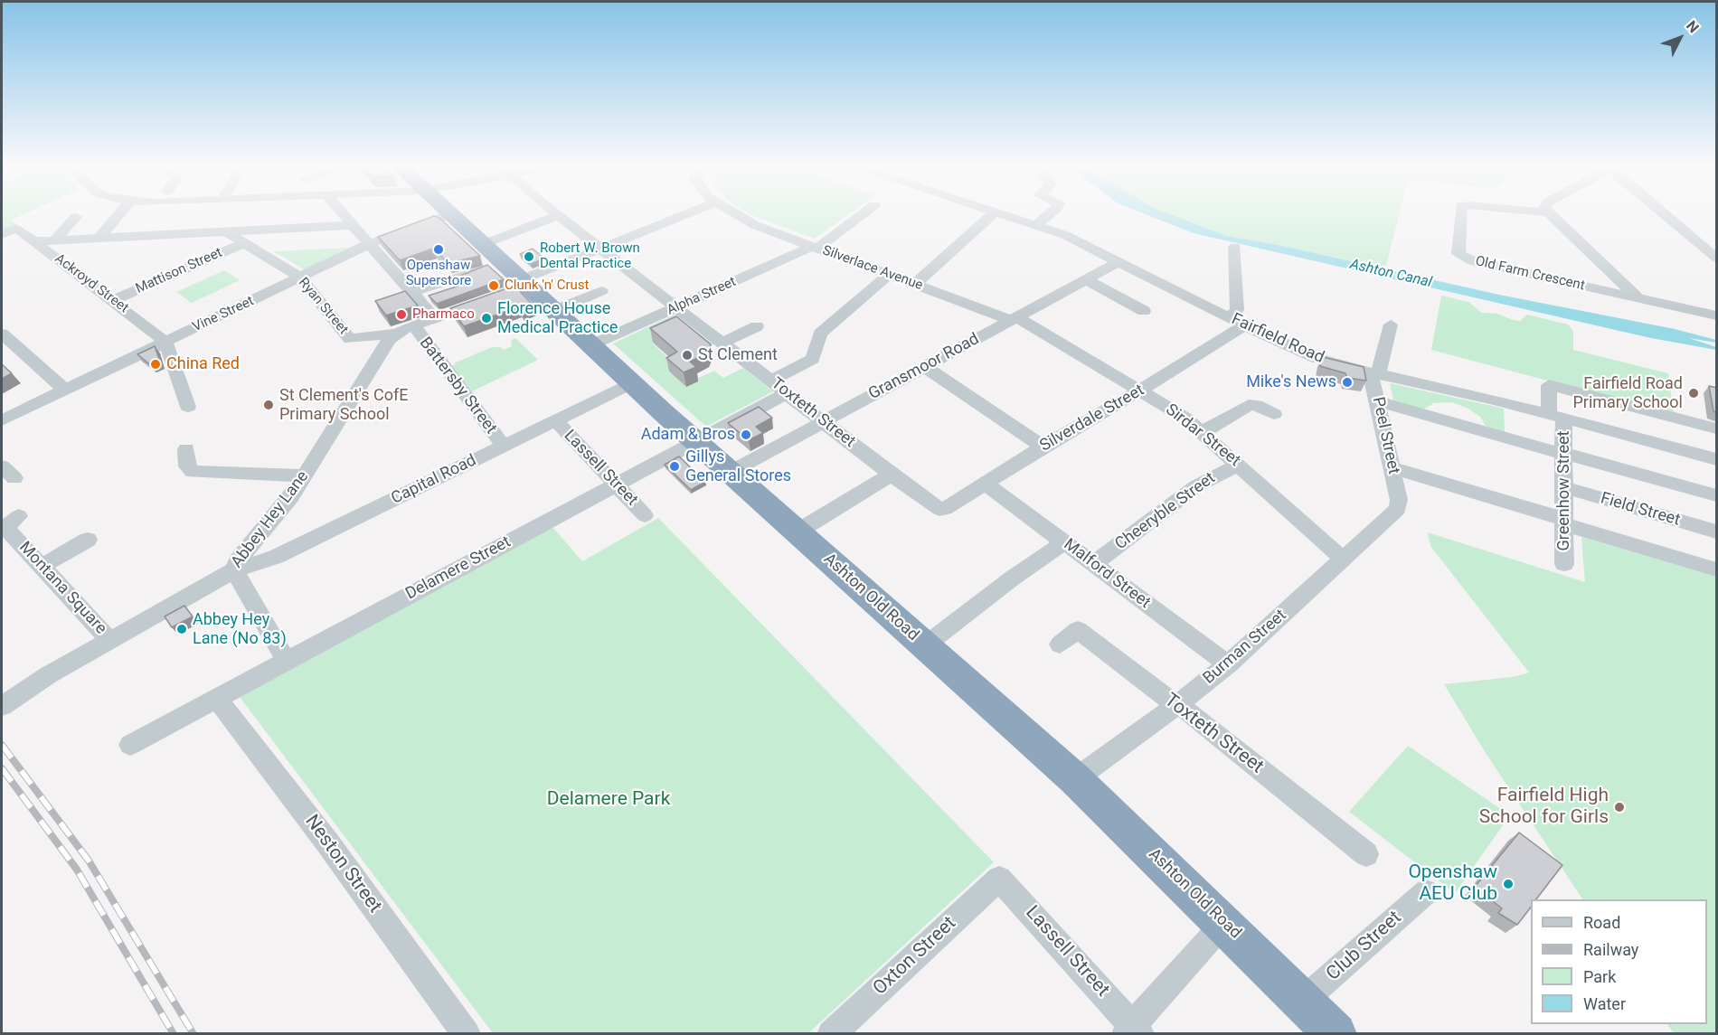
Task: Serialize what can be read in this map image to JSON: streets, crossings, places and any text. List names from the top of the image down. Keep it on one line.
{"streets":{"highway":["Ashton Old Road"],"street":["Silverlace Avenue","Mattison Street","Old Farm Crescent","Ackroyd Street","Alpha Street","Ryan Street","Vine Street","Fairfield Road","Gransmoor Road","Battersby Street","Toxteth Street","Silverdale Street","Sirdar Street","Peel Street","Lassell Street","Capital Road","Greenhow Street","Field Street","Cheeryble Street","Abbey Hey Lane","Delamere Street","Malford Street","Montana Square","Burman Street","Neston Street","Club Street","Oxton Street"]},"crossings":[["Silverlace Avenue","Alpha Street"],["Silverlace Avenue","Gransmoor Road"],["Silverlace Avenue","Sirdar Street"],["Mattison Street","Ackroyd Street"],["Mattison Street","Ryan Street"],["Ackroyd Street","Vine Street"],["Alpha Street","Toxteth Street"],["Alpha Street","Ashton Old Road"],["Ryan Street","Vine Street"],["Ryan Street","Abbey Hey Lane"],["Fairfield Road","Gransmoor Road"],["Fairfield Road","Silverdale Street"],["Fairfield Road","Peel Street"],["Fairfield Road","Greenhow Street"],["Gransmoor Road","Toxteth Street"],["Gransmoor Road","Sirdar Street"],["Gransmoor Road","Ashton Old Road"],["Battersby Street","Capital Road"],["Battersby Street","Abbey Hey Lane"],["Toxteth Street","Silverdale Street"],["Toxteth Street","Abbey Hey Lane"],["Toxteth Street","Delamere Street"],["Toxteth Street","Burman Street"],["Silverdale Street","Sirdar Street"],["Silverdale Street","Malford Street"],["Sirdar Street","Cheeryble Street"],["Sirdar Street","Burman Street"],["Peel Street","Burman Street"],["Lassell Street","Capital Road"],["Lassell Street","Delamere Street"],["Lassell Street","Oxton Street"],["Capital Road","Abbey Hey Lane"],["Capital Road","Ashton Old Road"],["Greenhow Street","Field Street"],["Cheeryble Street","Malford Street"],["Abbey Hey Lane","Montana Square"],["Abbey Hey Lane","Ashton Old Road"],["Delamere Street","Ashton Old Road"],["Delamere Street","Neston Street"],["Malford Street","Burman Street"],["Ashton Old Road","Burman Street"],["Ashton Old Road","Club Street"]],"water":["Ashton Canal"],"parks":["Delamere Park"],"places":["Openshaw Superstore","Robert W. Brown Dental Practice","Clunk 'n' Crust","Pharmaco","Florence House Medical Practice","St Clement","China Red","Mike's News","Fairfield Road Primary School","St Clement's CofE Primary School","Adam & Bros","Gillys General Stores","Abbey Hey Lane (No 83)","Fairfield High School for Girls","Openshaw AEU Club"],"legend":["Road","Railway","Park","Water"],"north":"top right"}
